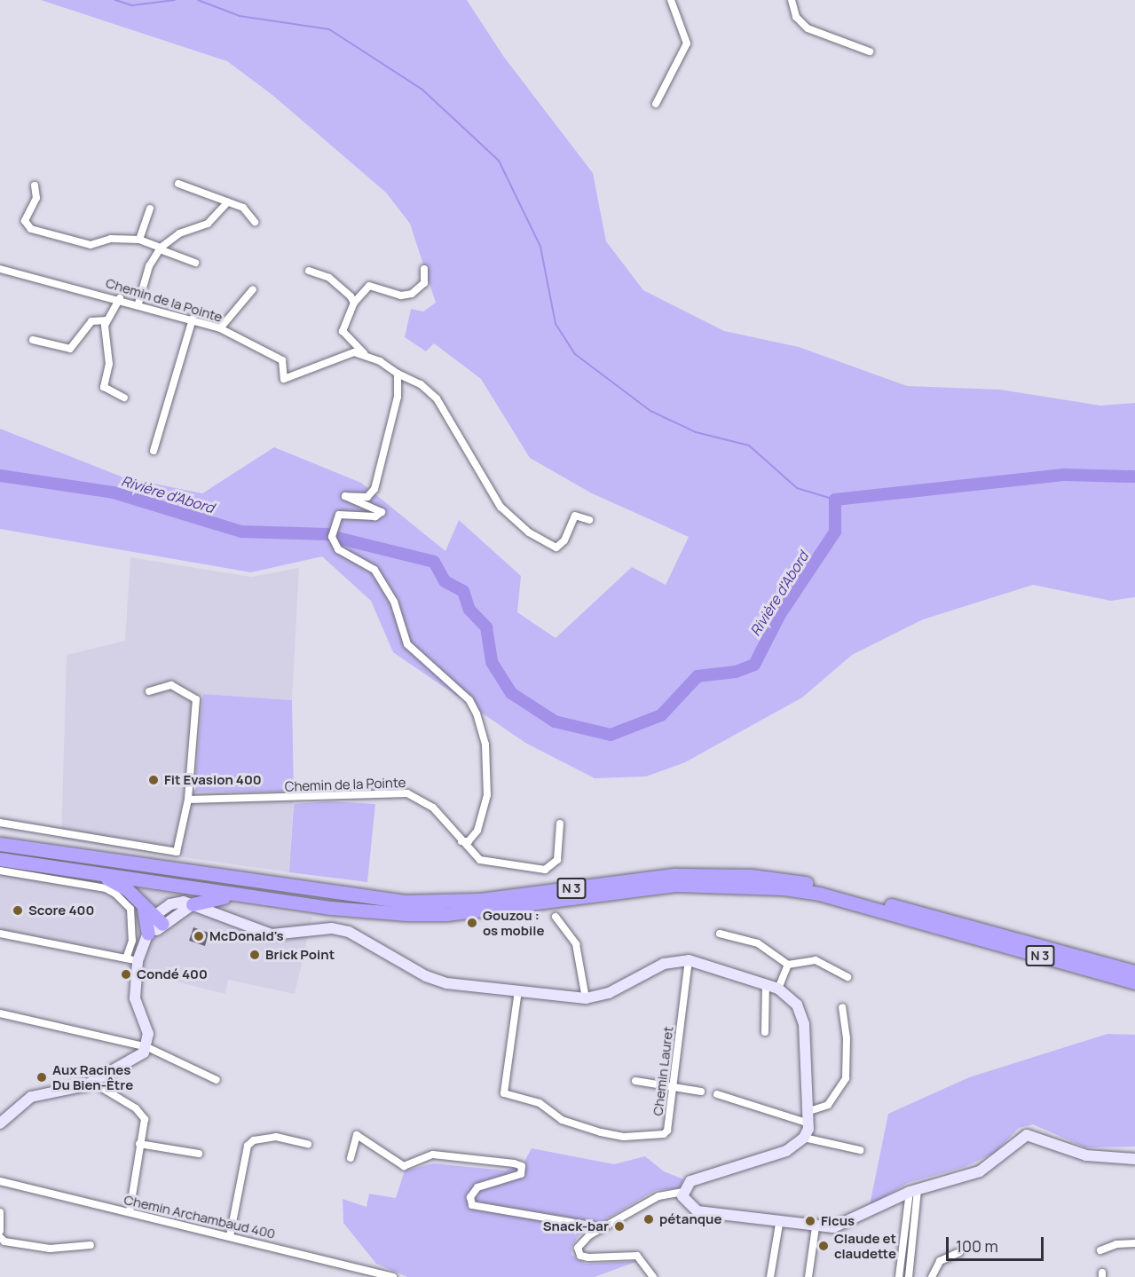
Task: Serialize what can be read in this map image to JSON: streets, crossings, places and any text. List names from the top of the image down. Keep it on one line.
{"streets":{"highway":["N 3"],"street":["Chemin de la Pointe","Chemin Lauret","Chemin Archambaud 400"]},"water":["Rivière d'Abord"],"places":["Fit Evasion 400","Score 400","Gouzou : os mobile","McDonald's","Brick Point","Condé 400","Aux Racines Du Bien-Être","pétanque","Ficus","Snack-bar","Claude et claudette"],"scale_bar":"100 m"}
